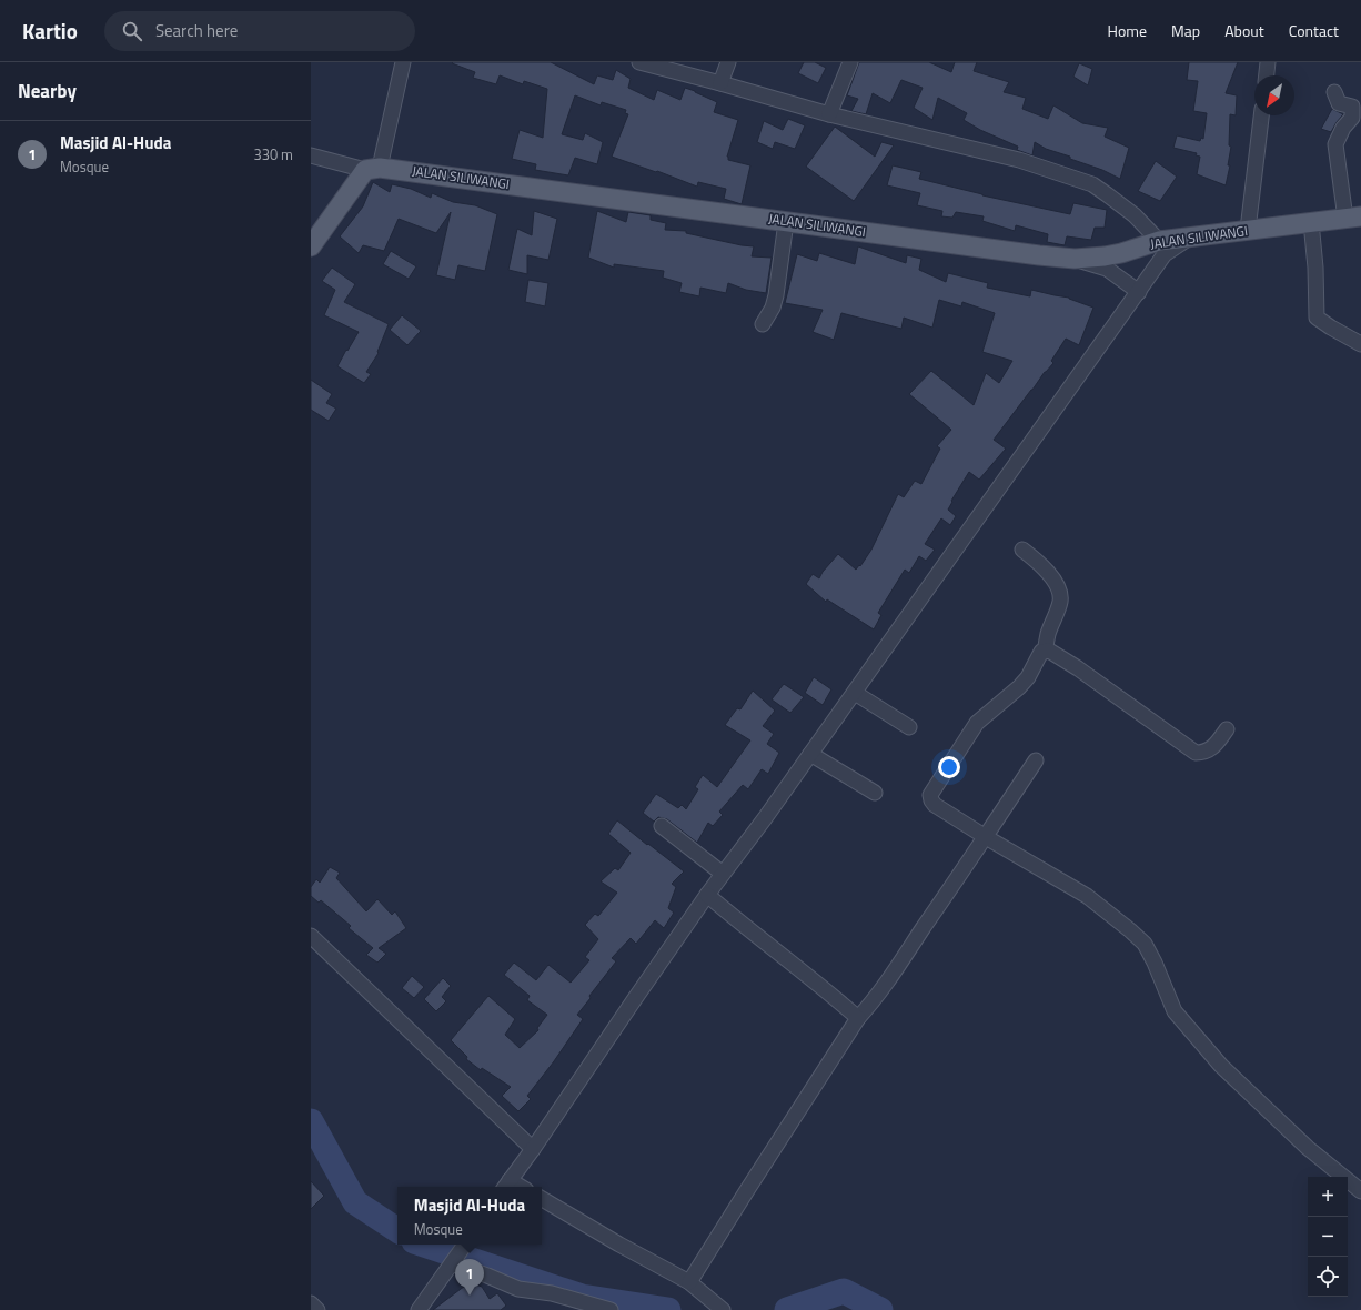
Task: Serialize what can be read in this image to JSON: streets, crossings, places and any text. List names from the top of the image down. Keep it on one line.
{"streets":{"main road":["JALAN SILIWANGI"]},"north":"bottom left","page":{"header":"Kartio","search":"Search here","nav":["Home","Map","About","Contact"],"heading":"Nearby","list":[{"mark":"1","name":"Masjid Al-Huda","note":"Mosque","value":"330 m"}],"map_buttons":["+","−"],"popup":["Masjid Al-Huda","Mosque"],"pins":"1"}}
